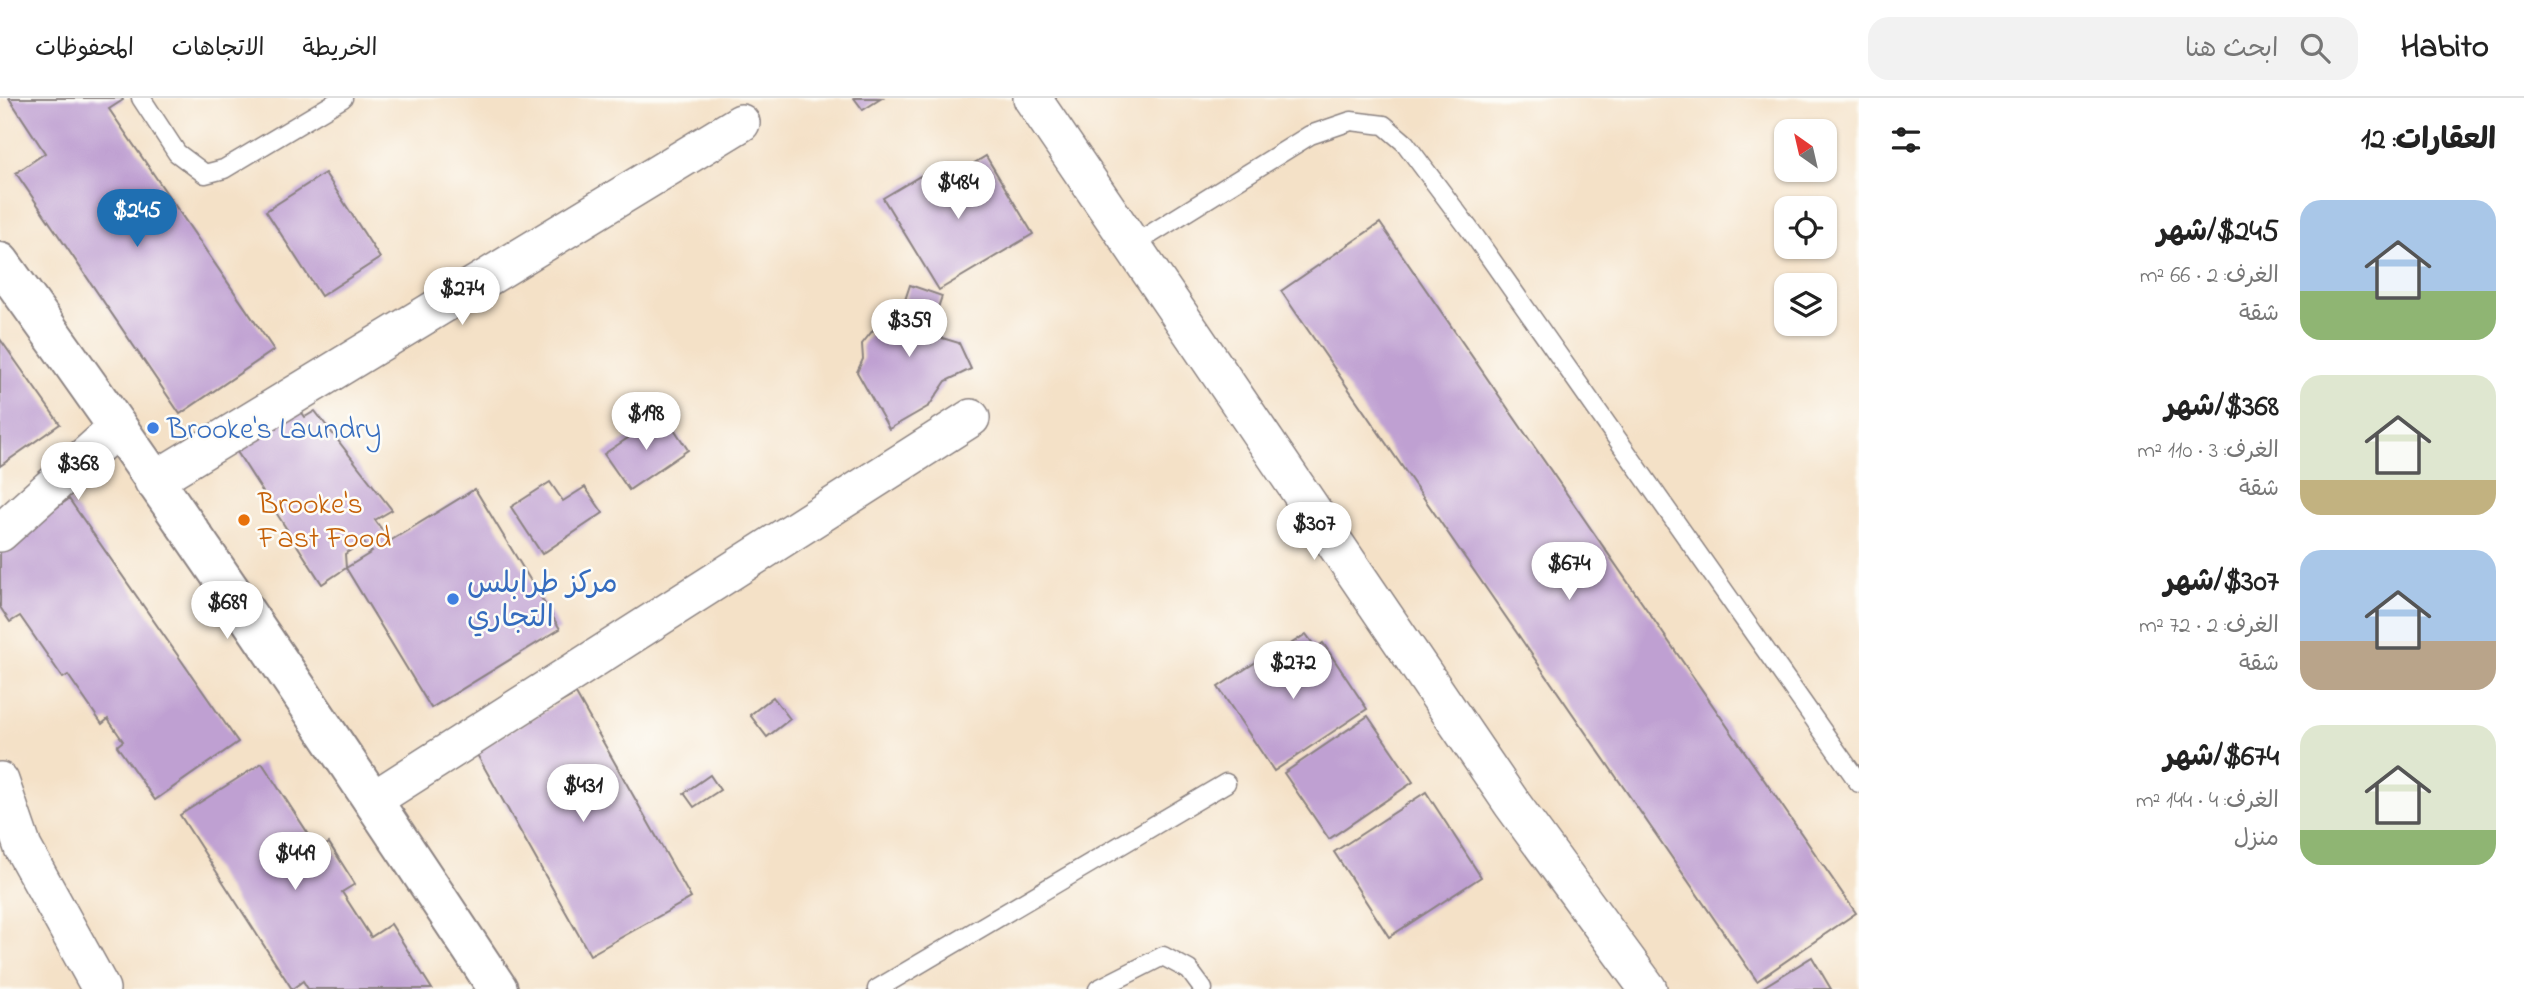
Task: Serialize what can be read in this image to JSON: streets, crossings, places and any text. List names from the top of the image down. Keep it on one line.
{"places":["Brooke's Laundry","Brooke's Fast Food","مركز طرابلس التجاري"],"north":"top left","page":{"header":"Habito","search":"ابحث هنا","nav":["الخريطة","الاتجاهات","المحفوظات"],"heading":"العقارات: 12","price":["$484","$245","$274","$359","$198","$368","$307","$674","$689","$272","$431","$449"],"list":[{"name":"$245/شهر","note":"الغرف: 2 · 66 m² · شقة"},{"name":"$368/شهر","note":"الغرف: 3 · 110 m² · شقة"},{"name":"$307/شهر","note":"الغرف: 2 · 72 m² · شقة"},{"name":"$674/شهر","note":"الغرف: 4 · 144 m² · منزل"}]}}
